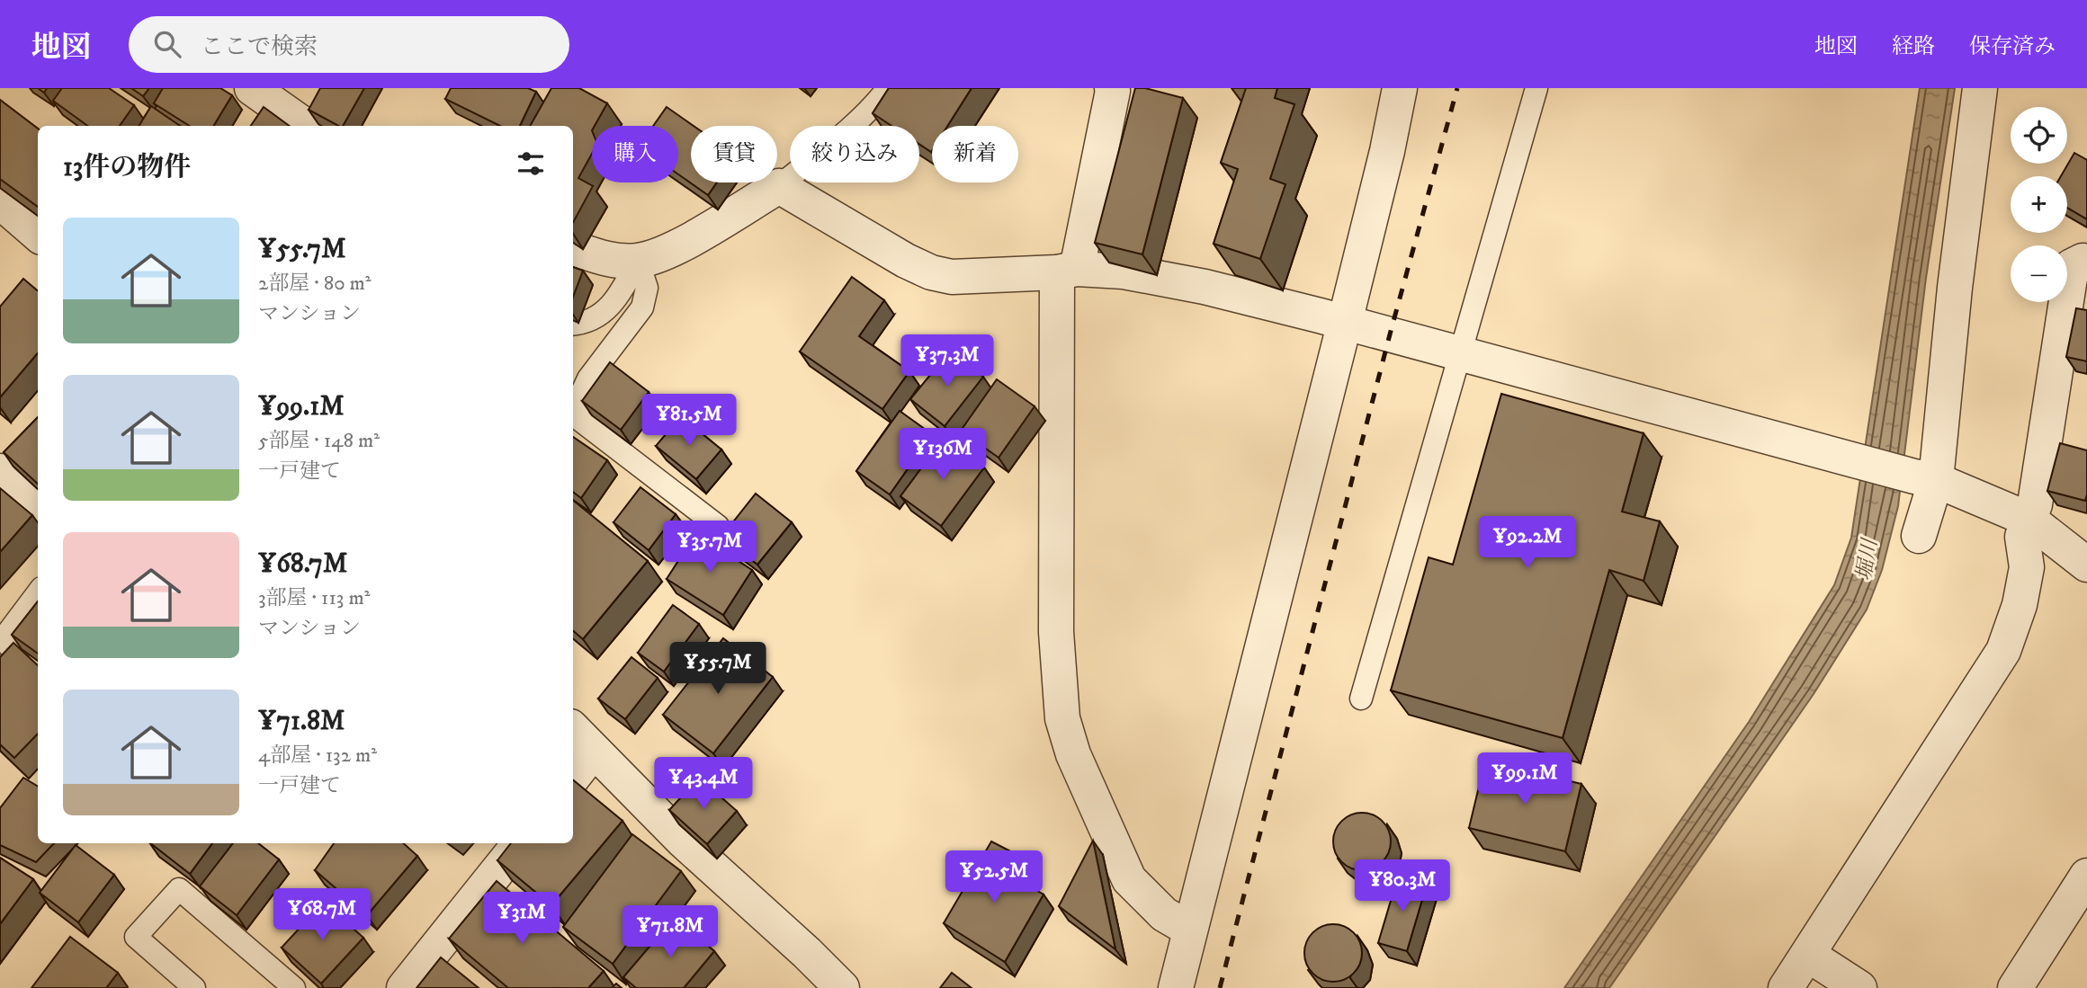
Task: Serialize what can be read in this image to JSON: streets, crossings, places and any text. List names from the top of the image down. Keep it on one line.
{"water":["堀川"],"page":{"header":"地図","search":"ここで検索","nav":["地図","経路","保存済み"],"map_buttons":["+","−"],"chip":["購入","賃貸","絞り込み","新着"],"heading":"13件の物件","list":[{"name":"¥55.7M","note":"2部屋 · 80 m² · マンション"},{"name":"¥99.1M","note":"5部屋 · 148 m² · 一戸建て"},{"name":"¥68.7M","note":"3部屋 · 113 m² · マンション"},{"name":"¥71.8M","note":"4部屋 · 132 m² · 一戸建て"}],"price":["¥37.3M","¥81.5M","¥136M","¥92.2M","¥35.7M","¥55.7M","¥99.1M","¥43.4M","¥52.5M","¥80.3M","¥68.7M","¥31M","¥71.8M"]}}
